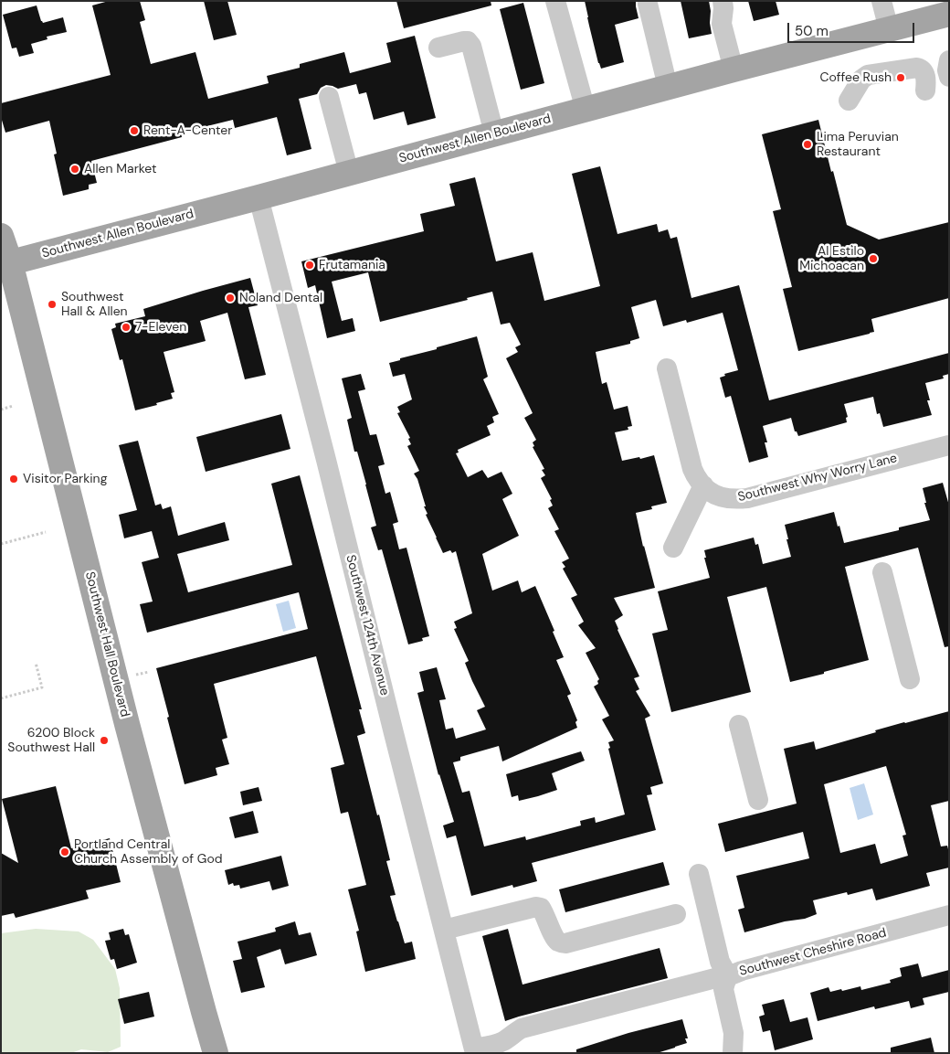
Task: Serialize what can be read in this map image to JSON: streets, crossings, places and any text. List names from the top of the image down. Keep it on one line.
{"streets":{"main road":["Southwest Allen Boulevard","Southwest Hall Boulevard"],"street":["Southwest Why Worry Lane","Southwest 124th Avenue","Southwest Cheshire Road"]},"crossings":[["Southwest Allen Boulevard","Southwest 124th Avenue"],["Southwest Allen Boulevard","Southwest Hall Boulevard"]],"places":["Coffee Rush","Rent-A-Center","Lima Peruvian Restaurant","Allen Market","Al Estilo Michoacan","Frutamania","Noland Dental","Southwest Hall & Allen","7-Eleven","Visitor Parking","6200 Block Southwest Hall","Portland Central Church Assembly of God"],"scale_bar":"50 m"}
